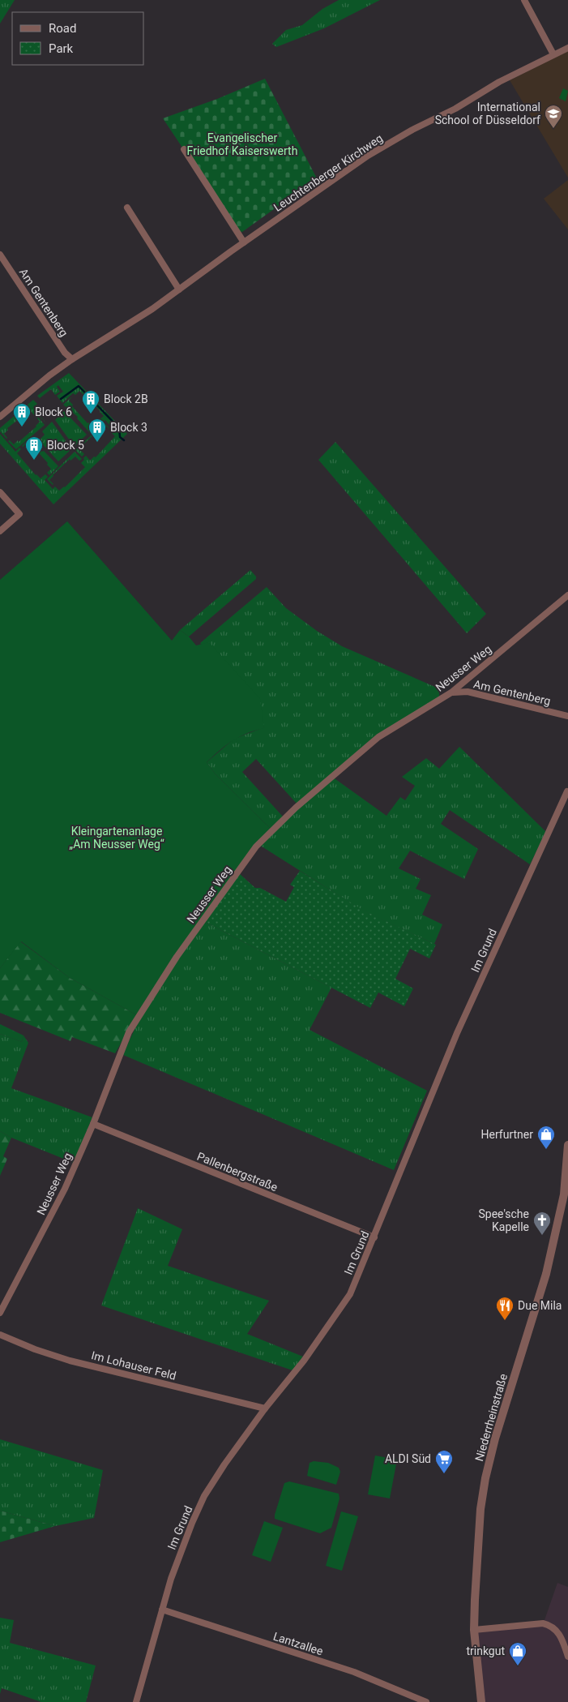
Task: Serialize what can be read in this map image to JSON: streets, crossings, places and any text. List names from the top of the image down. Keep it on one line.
{"streets":{"street":["Leuchtenberger Kirchweg","Am Gentenberg","Neusser Weg","Im Grund","Pallenbergstraße","Im Lohauser Feld","Niederrheinstraße","Lantzallee"]},"crossings":[["Leuchtenberger Kirchweg","Am Gentenberg"],["Am Gentenberg","Neusser Weg"],["Neusser Weg","Pallenbergstraße"],["Im Grund","Pallenbergstraße"],["Im Grund","Im Lohauser Feld"],["Im Grund","Lantzallee"]],"parks":["Evangelischer Friedhof Kaiserswerth","Kleingartenanlage „Am Neusser Weg“"],"places":{"school or university":["International School of Düsseldorf"],"building":["Block 2B","Block 6","Block 3","Block 5"],"shop":["Herfurtner","trinkgut"],"church":["Spee'sche Kapelle"],"restaurant":["Due Mila"],"supermarket":["ALDI Süd"]},"legend":["Road","Park"]}
